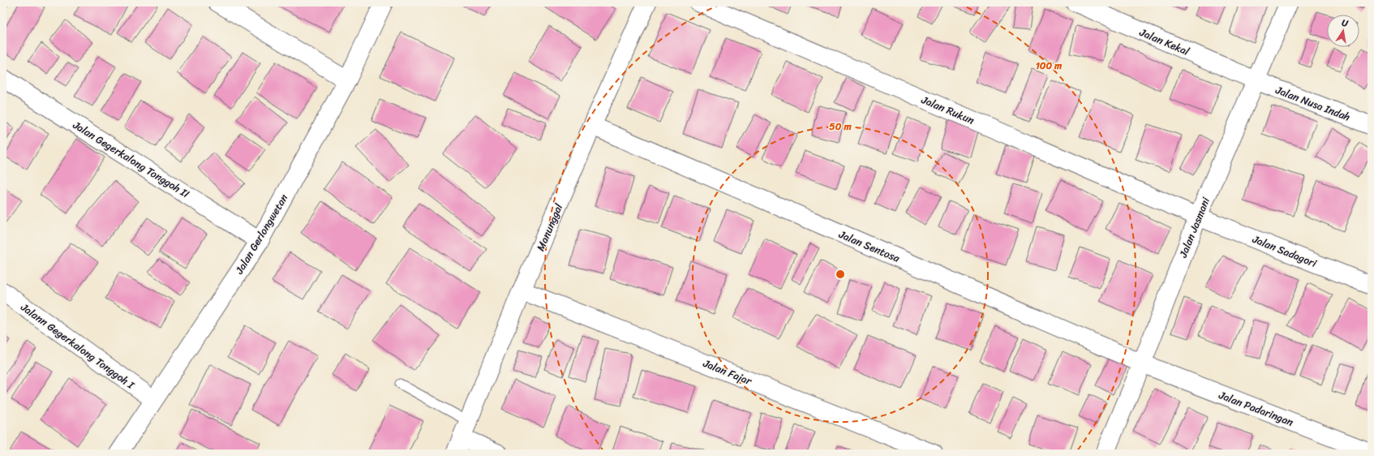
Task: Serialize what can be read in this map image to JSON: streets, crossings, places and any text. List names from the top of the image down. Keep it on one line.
{"streets":{"street":["Jalan Kekal","Jalan Nusa Indah","Jalan Rukun","Jalan Gegerkalong Tonggoh II","Manunggal","Jalan Jasmani","Jalan Gerlongwetan","Jalan Sentosa","Jalan Sadagori","Jalann Gegerkalong Tonggoh I","Jalan Fajar","Jalan Padaringan"]},"crossings":[["Jalan Kekal","Jalan Nusa Indah"],["Jalan Kekal","Jalan Jasmani"],["Jalan Nusa Indah","Jalan Jasmani"],["Jalan Rukun","Jalan Jasmani"],["Jalan Rukun","Jalan Sadagori"],["Jalan Gegerkalong Tonggoh II","Jalan Gerlongwetan"],["Manunggal","Jalan Sentosa"],["Manunggal","Jalan Fajar"],["Jalan Jasmani","Jalan Sentosa"],["Jalan Jasmani","Jalan Sadagori"],["Jalan Jasmani","Jalan Padaringan"],["Jalan Gerlongwetan","Jalann Gegerkalong Tonggoh I"],["Jalan Sentosa","Jalan Padaringan"]],"north":"top","rings":["100 m","50 m"]}
